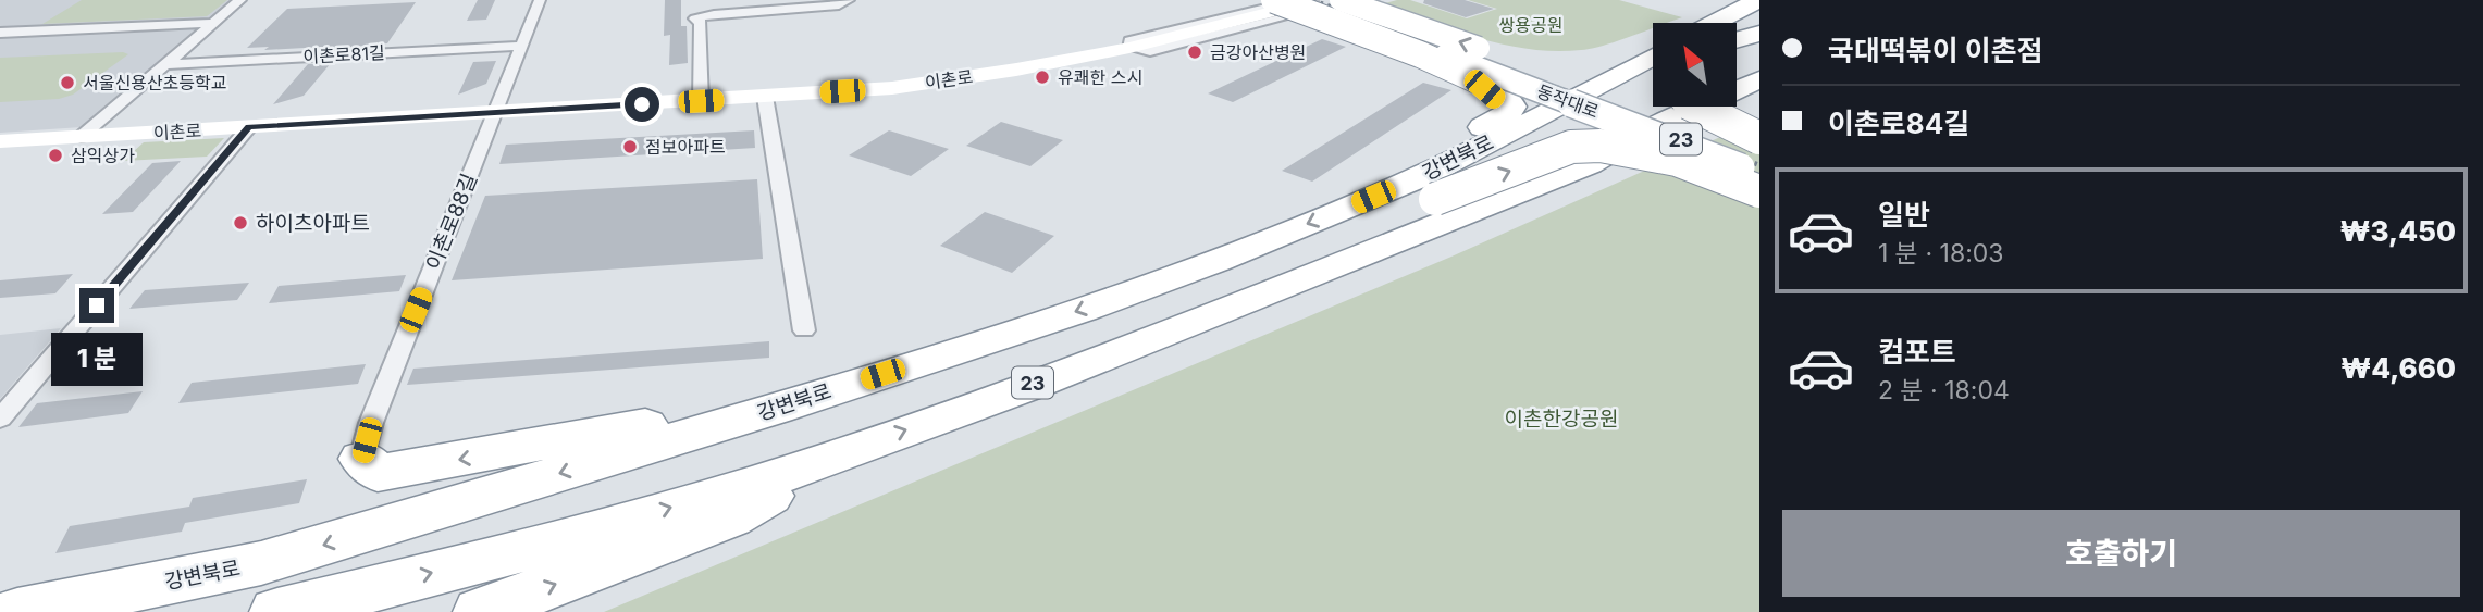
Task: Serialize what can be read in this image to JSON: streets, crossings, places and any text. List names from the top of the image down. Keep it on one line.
{"streets":{"highway":["23","강변북로"],"main road":["동작대로"],"street":["이촌로81길","이촌로","이촌로88길"]},"crossings":[["이촌로81길","이촌로88길"],["이촌로","동작대로"],["이촌로","이촌로88길"]],"parks":["쌍용공원","이촌한강공원"],"places":["금강아산병원","유쾌한 스시","서울신용산초등학교","점보아파트","삼익상가","하이츠아파트"],"north":"top left","page":{"banner":["국대떡볶이 이촌점","이촌로84길"],"list":[{"name":"일반","note":"1 분 · 18:03","value":"₩3,450"},{"name":"컴포트","note":"2 분 · 18:04","value":"₩4,660"}],"bubble":"1 분","buttons":"호출하기"}}
